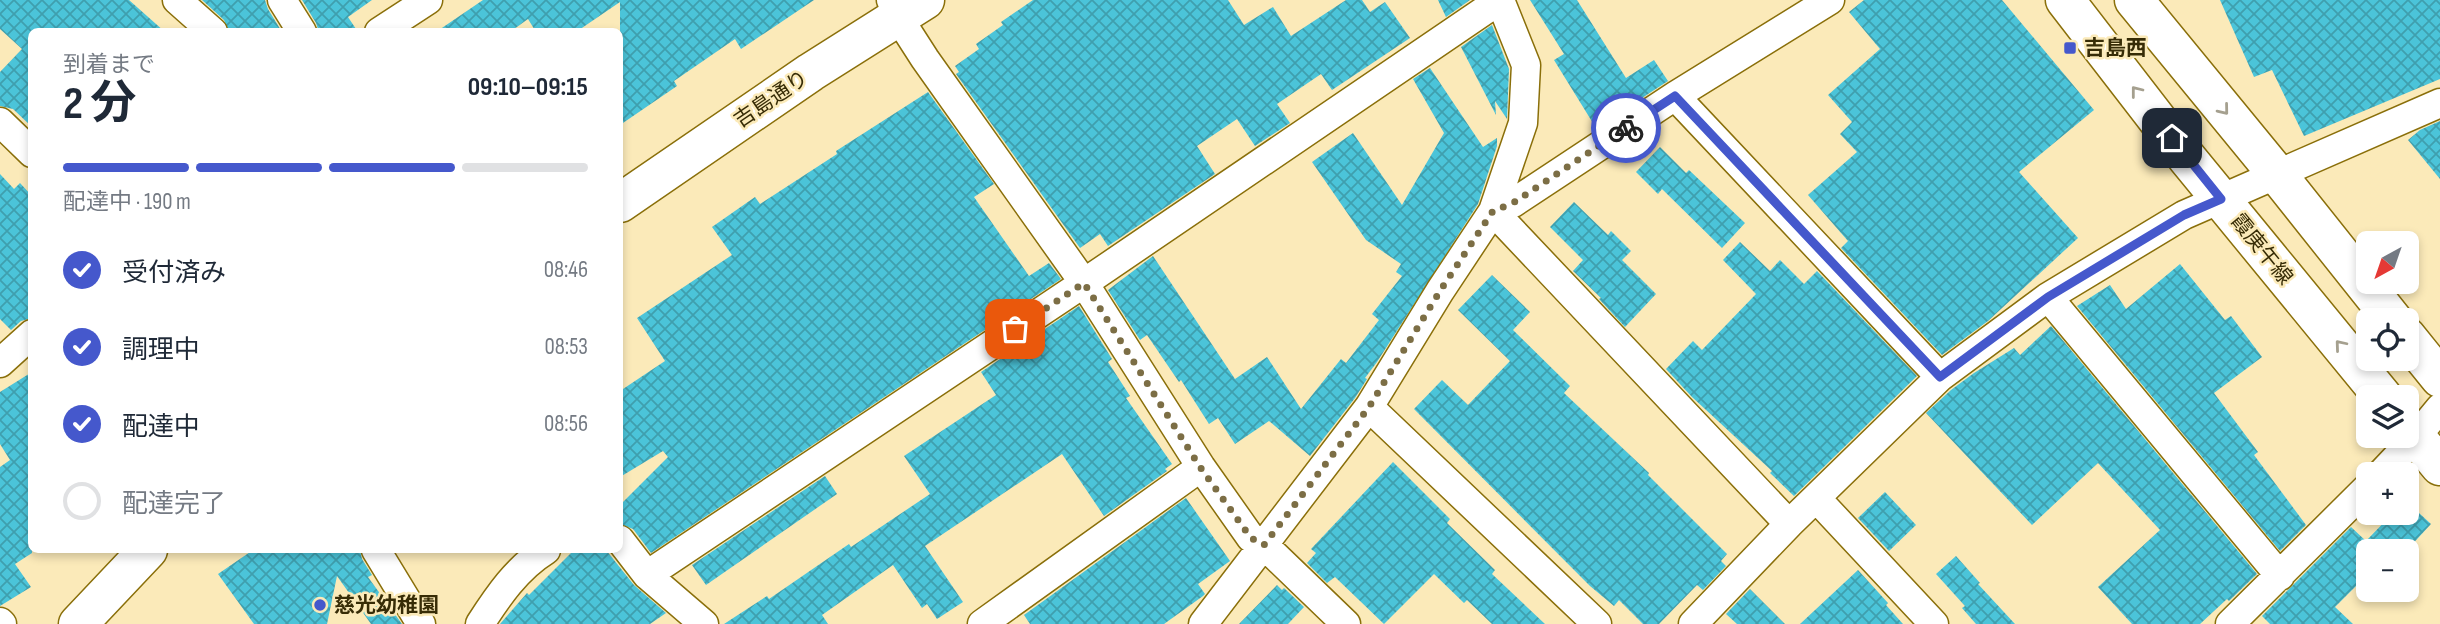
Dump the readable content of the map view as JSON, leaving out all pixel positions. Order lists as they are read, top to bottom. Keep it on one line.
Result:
{"streets":{"street":["吉島通り","霞庚午線"]},"places":{"transit":["吉島西"],"other":["慈光幼稚園"]},"north":"bottom left","page":{"heading":["2 分","到着まで","09:10–09:15"],"bar":"配達中 · 190 m","map_buttons":["+","−"],"list":[["受付済み","08:46"],["調理中","08:53"],["配達中","08:56"],"配達完了"]}}
